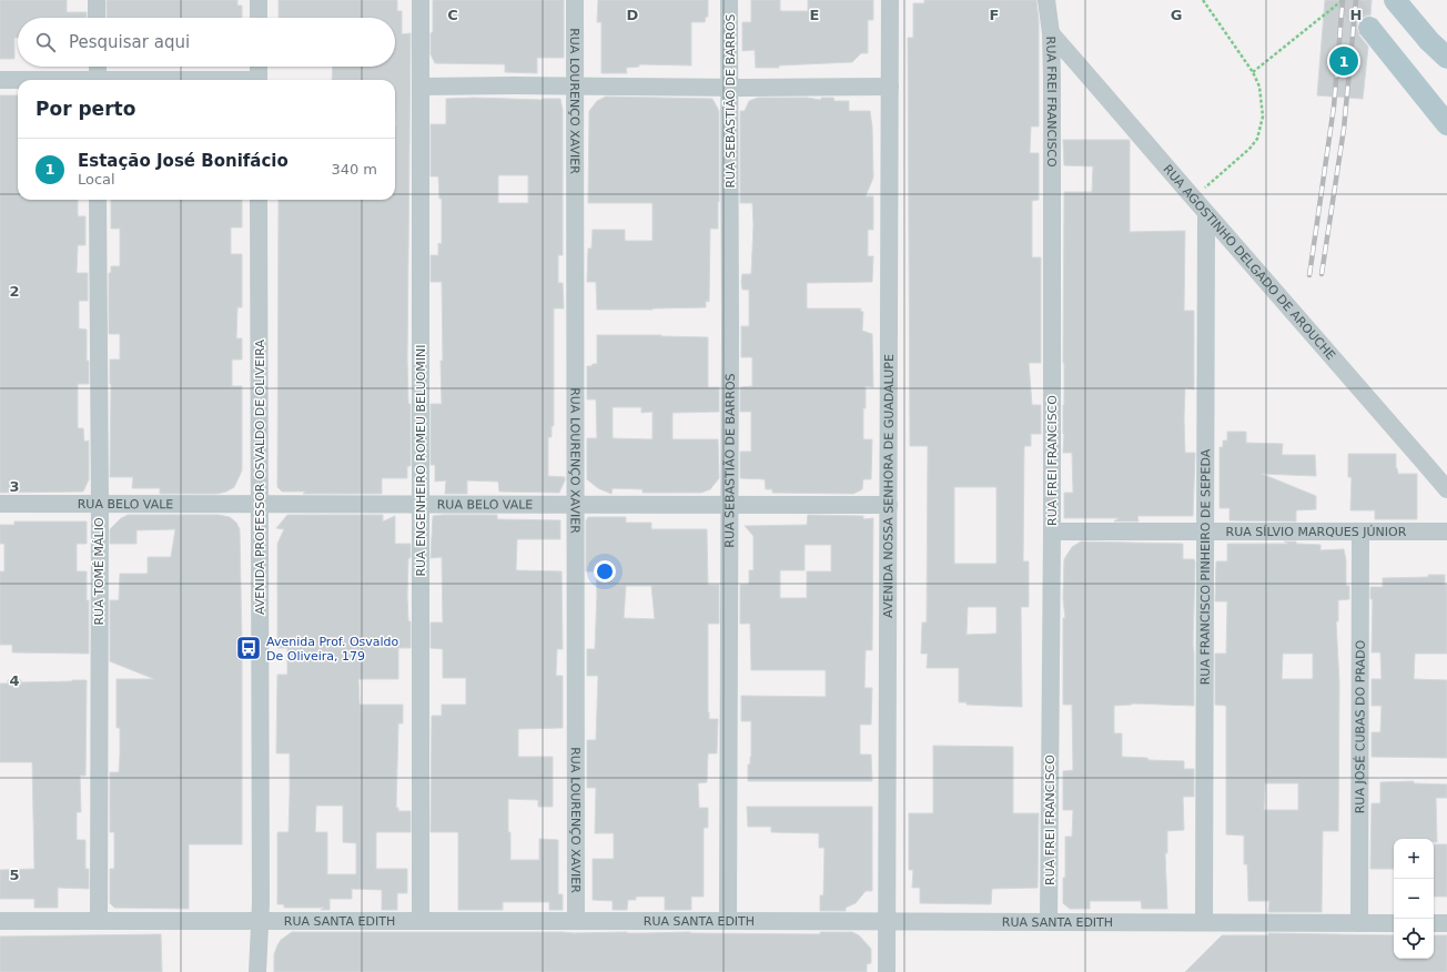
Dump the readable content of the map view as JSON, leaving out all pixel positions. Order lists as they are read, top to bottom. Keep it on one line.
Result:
{"streets":{"street":["RUA LOURENÇO XAVIER","RUA SEBASTIÃO DE BARROS","RUA FREI FRANCISCO","RUA AGOSTINHO DELGADO DE AROUCHE","RUA ENGENHEIRO ROMEU BELUOMINI","AVENIDA PROFESSOR OSVALDO DE OLIVEIRA","AVENIDA NOSSA SENHORA DE GUADALUPE","RUA BELO VALE","RUA SÍLVIO MARQUES JÚNIOR","RUA FRANCISCO PINHEIRO DE SEPEDA","RUA TOMÉ MÁLIO","RUA JOSÉ CUBAS DO PRADO","RUA SANTA EDITH"]},"crossings":[["RUA LOURENÇO XAVIER","RUA BELO VALE"],["RUA LOURENÇO XAVIER","RUA SANTA EDITH"],["RUA SEBASTIÃO DE BARROS","RUA BELO VALE"],["RUA SEBASTIÃO DE BARROS","RUA SANTA EDITH"],["RUA FREI FRANCISCO","RUA AGOSTINHO DELGADO DE AROUCHE"],["RUA FREI FRANCISCO","RUA SÍLVIO MARQUES JÚNIOR"],["RUA FREI FRANCISCO","RUA SANTA EDITH"],["RUA AGOSTINHO DELGADO DE AROUCHE","RUA FRANCISCO PINHEIRO DE SEPEDA"],["RUA ENGENHEIRO ROMEU BELUOMINI","RUA BELO VALE"],["RUA ENGENHEIRO ROMEU BELUOMINI","RUA SANTA EDITH"],["AVENIDA PROFESSOR OSVALDO DE OLIVEIRA","RUA BELO VALE"],["AVENIDA PROFESSOR OSVALDO DE OLIVEIRA","RUA SANTA EDITH"],["AVENIDA NOSSA SENHORA DE GUADALUPE","RUA BELO VALE"],["AVENIDA NOSSA SENHORA DE GUADALUPE","RUA SANTA EDITH"],["RUA BELO VALE","RUA TOMÉ MÁLIO"],["RUA SÍLVIO MARQUES JÚNIOR","RUA FRANCISCO PINHEIRO DE SEPEDA"],["RUA SÍLVIO MARQUES JÚNIOR","RUA JOSÉ CUBAS DO PRADO"],["RUA FRANCISCO PINHEIRO DE SEPEDA","RUA SANTA EDITH"],["RUA TOMÉ MÁLIO","RUA SANTA EDITH"],["RUA JOSÉ CUBAS DO PRADO","RUA SANTA EDITH"]],"places":{"bus stop":["Avenida Prof. Osvaldo De Oliveira, 179"]},"page":{"search":"Pesquisar aqui","pins":"1","heading":"Por perto","list":[{"mark":"1","name":"Estação José Bonifácio","note":"Local","value":"340 m"}],"map_buttons":["+","−"]},"grid":{"columns":["C","D","E","F","G","H"],"rows":["2","3","4","5"]}}
